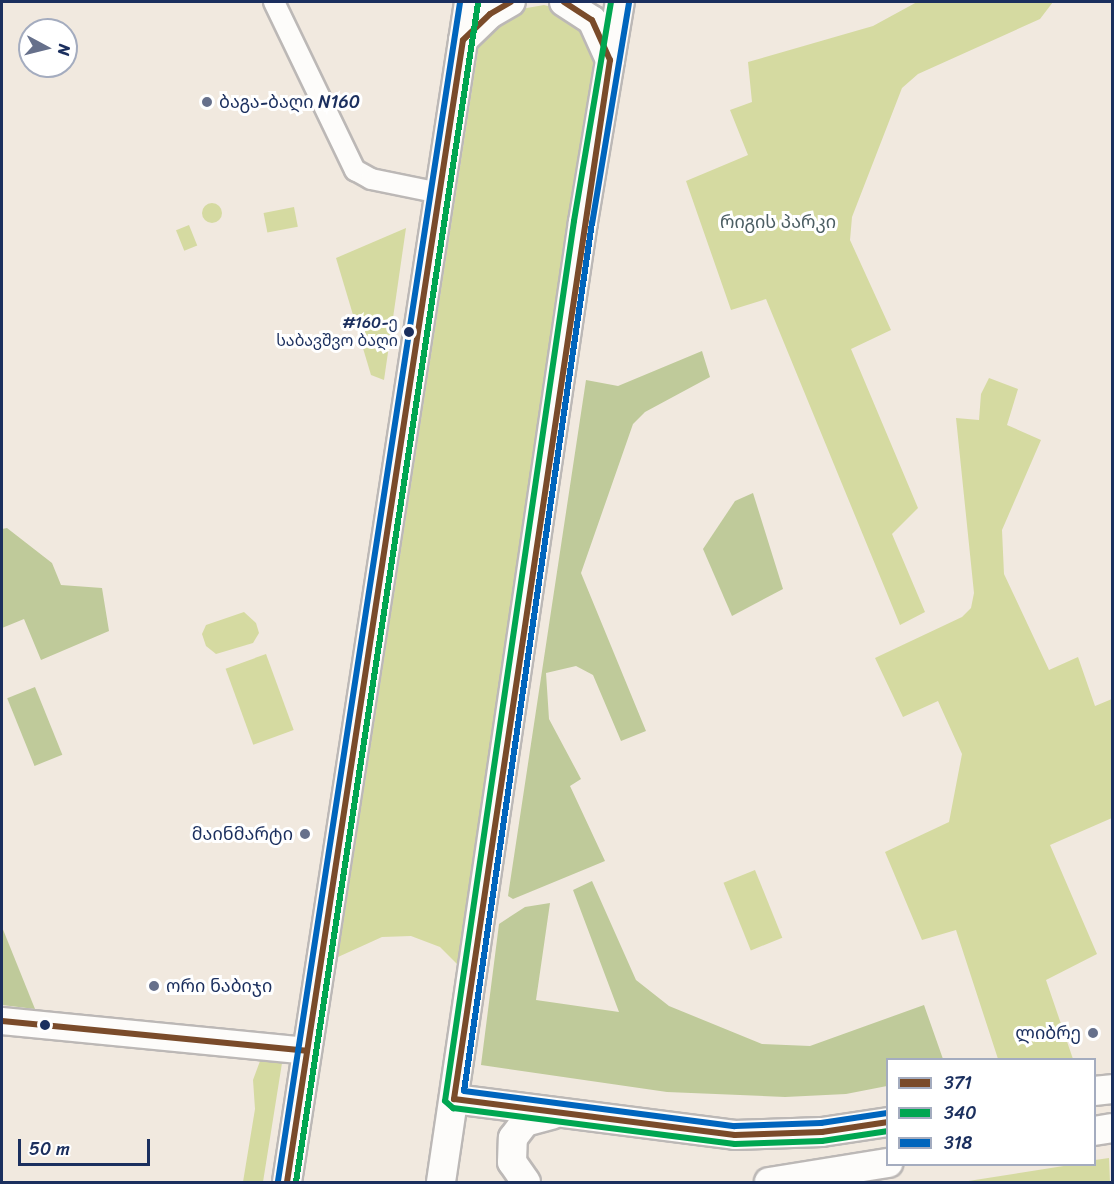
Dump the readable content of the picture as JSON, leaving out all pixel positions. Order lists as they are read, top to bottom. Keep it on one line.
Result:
{"parks":["რიგის პარკი"],"places":["ბაგა-ბაღი N160","#160-ე საბავშვო ბაღი","მაინმარტი","ორი ნაბიჯი","ლიბრე"],"lines":["transit line 371","transit line 340","transit line 318"],"legend":["371","340","318"],"scale_bar":"50 m","north":"right"}
